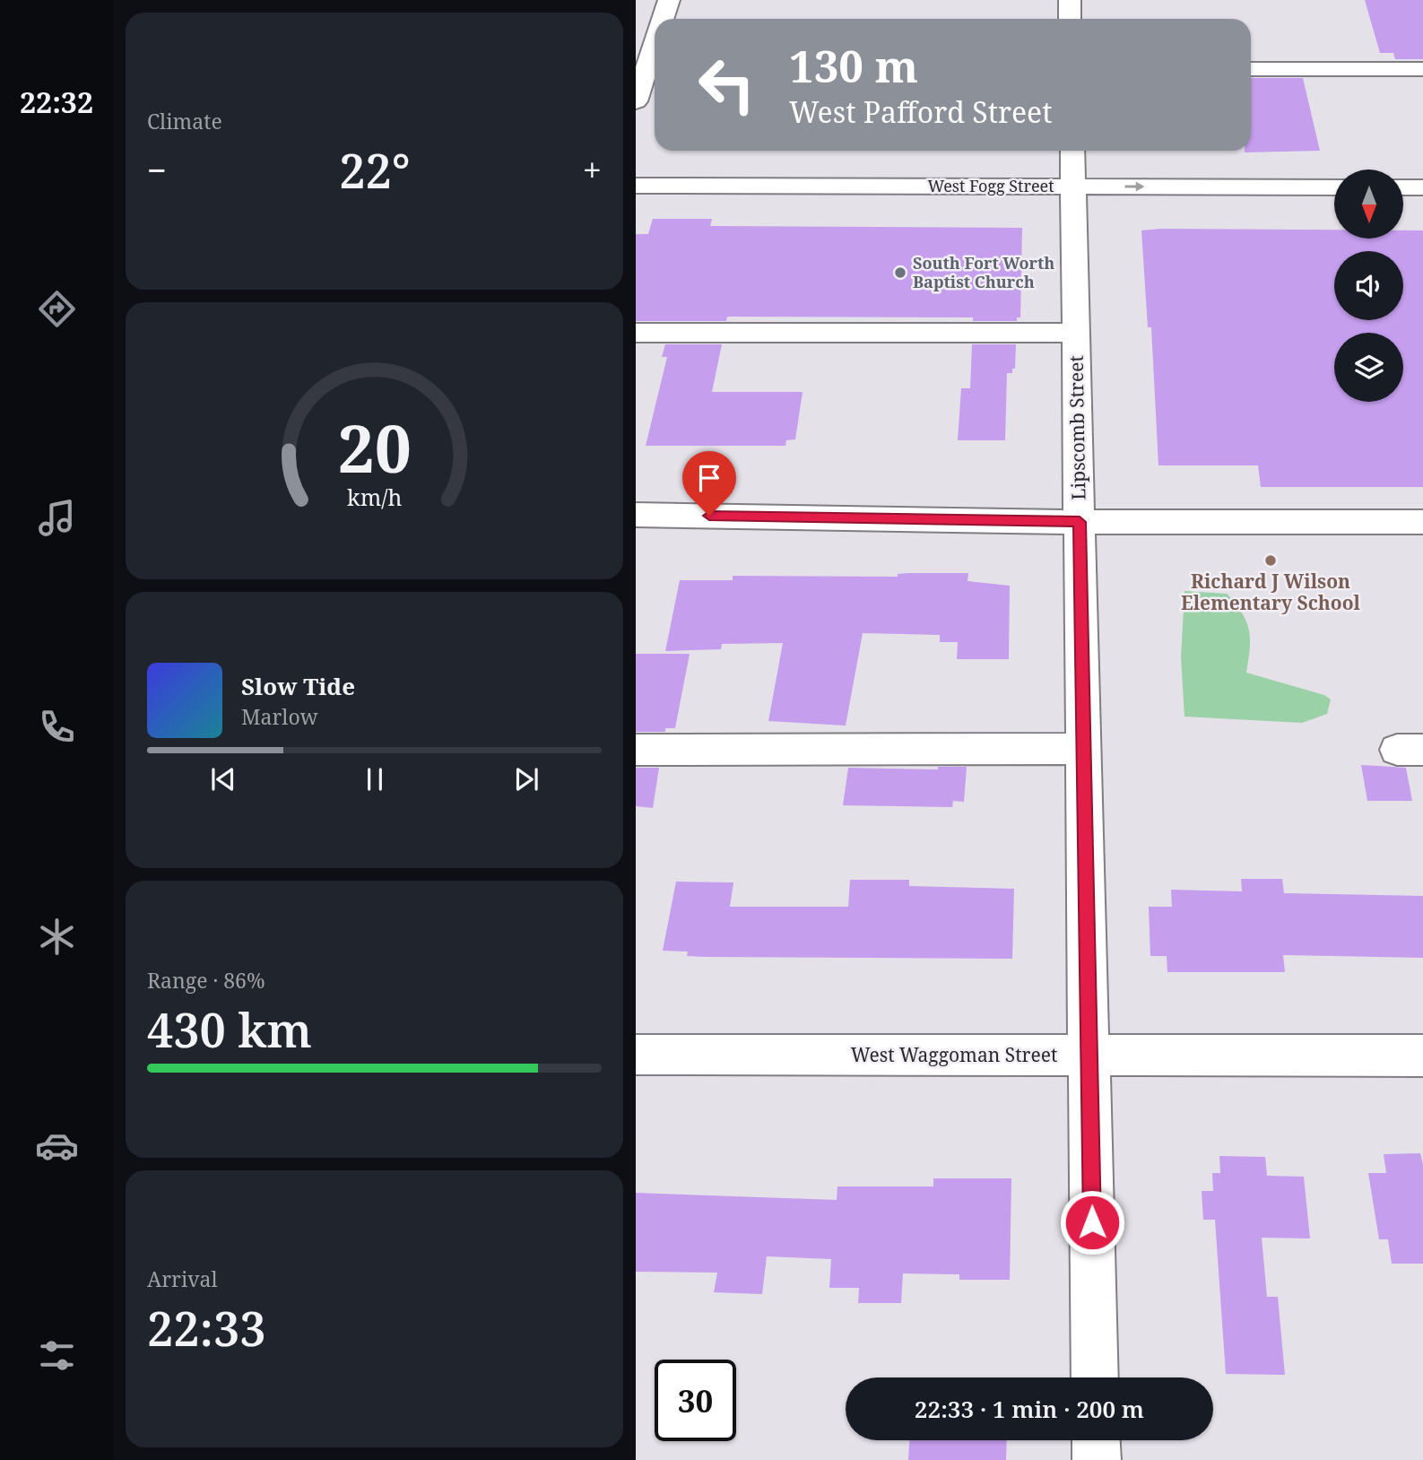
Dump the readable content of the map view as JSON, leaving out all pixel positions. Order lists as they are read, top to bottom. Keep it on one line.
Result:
{"streets":{"street":["West Fogg Street","Lipscomb Street","West Waggoman Street"]},"crossings":[["West Fogg Street","Lipscomb Street"],["Lipscomb Street","West Waggoman Street"]],"places":["South Fort Worth Baptist Church","Richard J Wilson Elementary School"],"north":"bottom","page":{"tabs":"22:32","tile":["Climate",["Range · 86%","430 km"],["Arrival","22:33"]],"turn":["130 m","West Pafford Street"],"heat":["−","22°","+"],"song":["Slow Tide","Marlow"],"limit":"30","trip":"22:33 · 1 min · 200 m","gauge":["20","km/h"]}}
